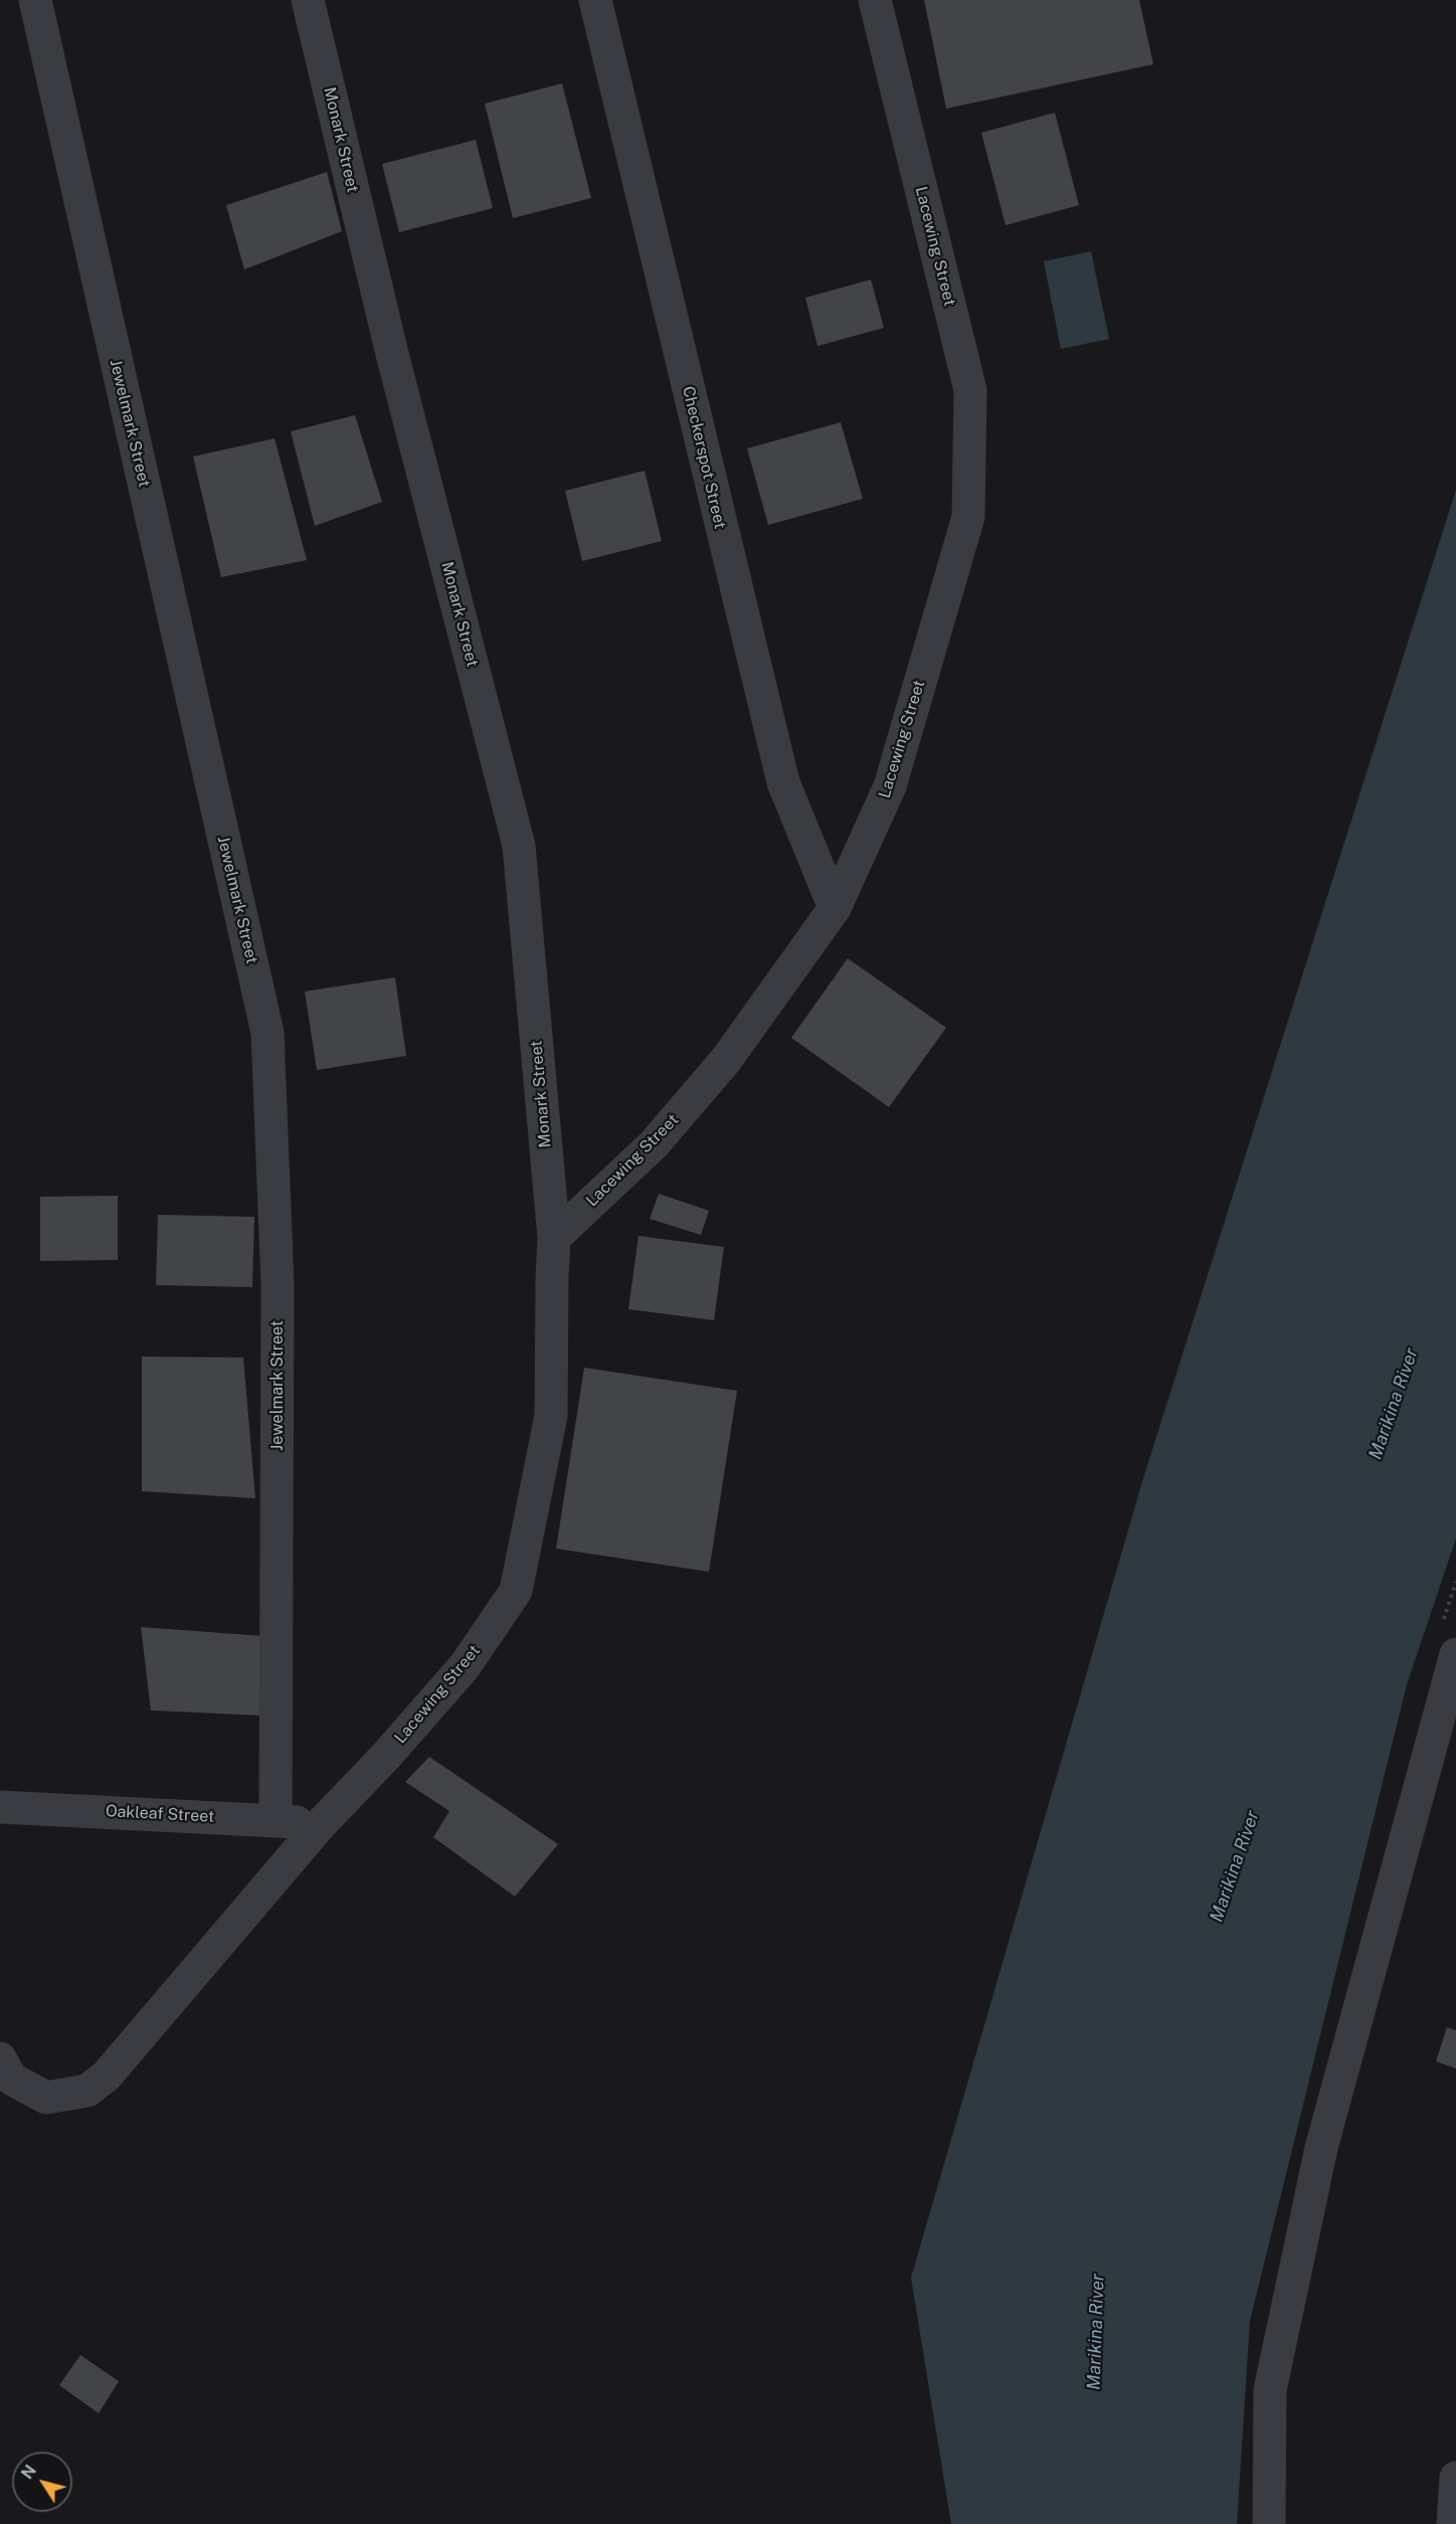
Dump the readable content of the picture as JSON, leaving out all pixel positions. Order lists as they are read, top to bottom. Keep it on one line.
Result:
{"streets":{"street":["Monark Street","Lacewing Street","Jewelmark Street","Checkerspot Street","Oakleaf Street"]},"crossings":[["Monark Street","Lacewing Street"],["Lacewing Street","Checkerspot Street"],["Lacewing Street","Oakleaf Street"],["Jewelmark Street","Oakleaf Street"]],"water":["Marikina River"],"north":"top left"}
